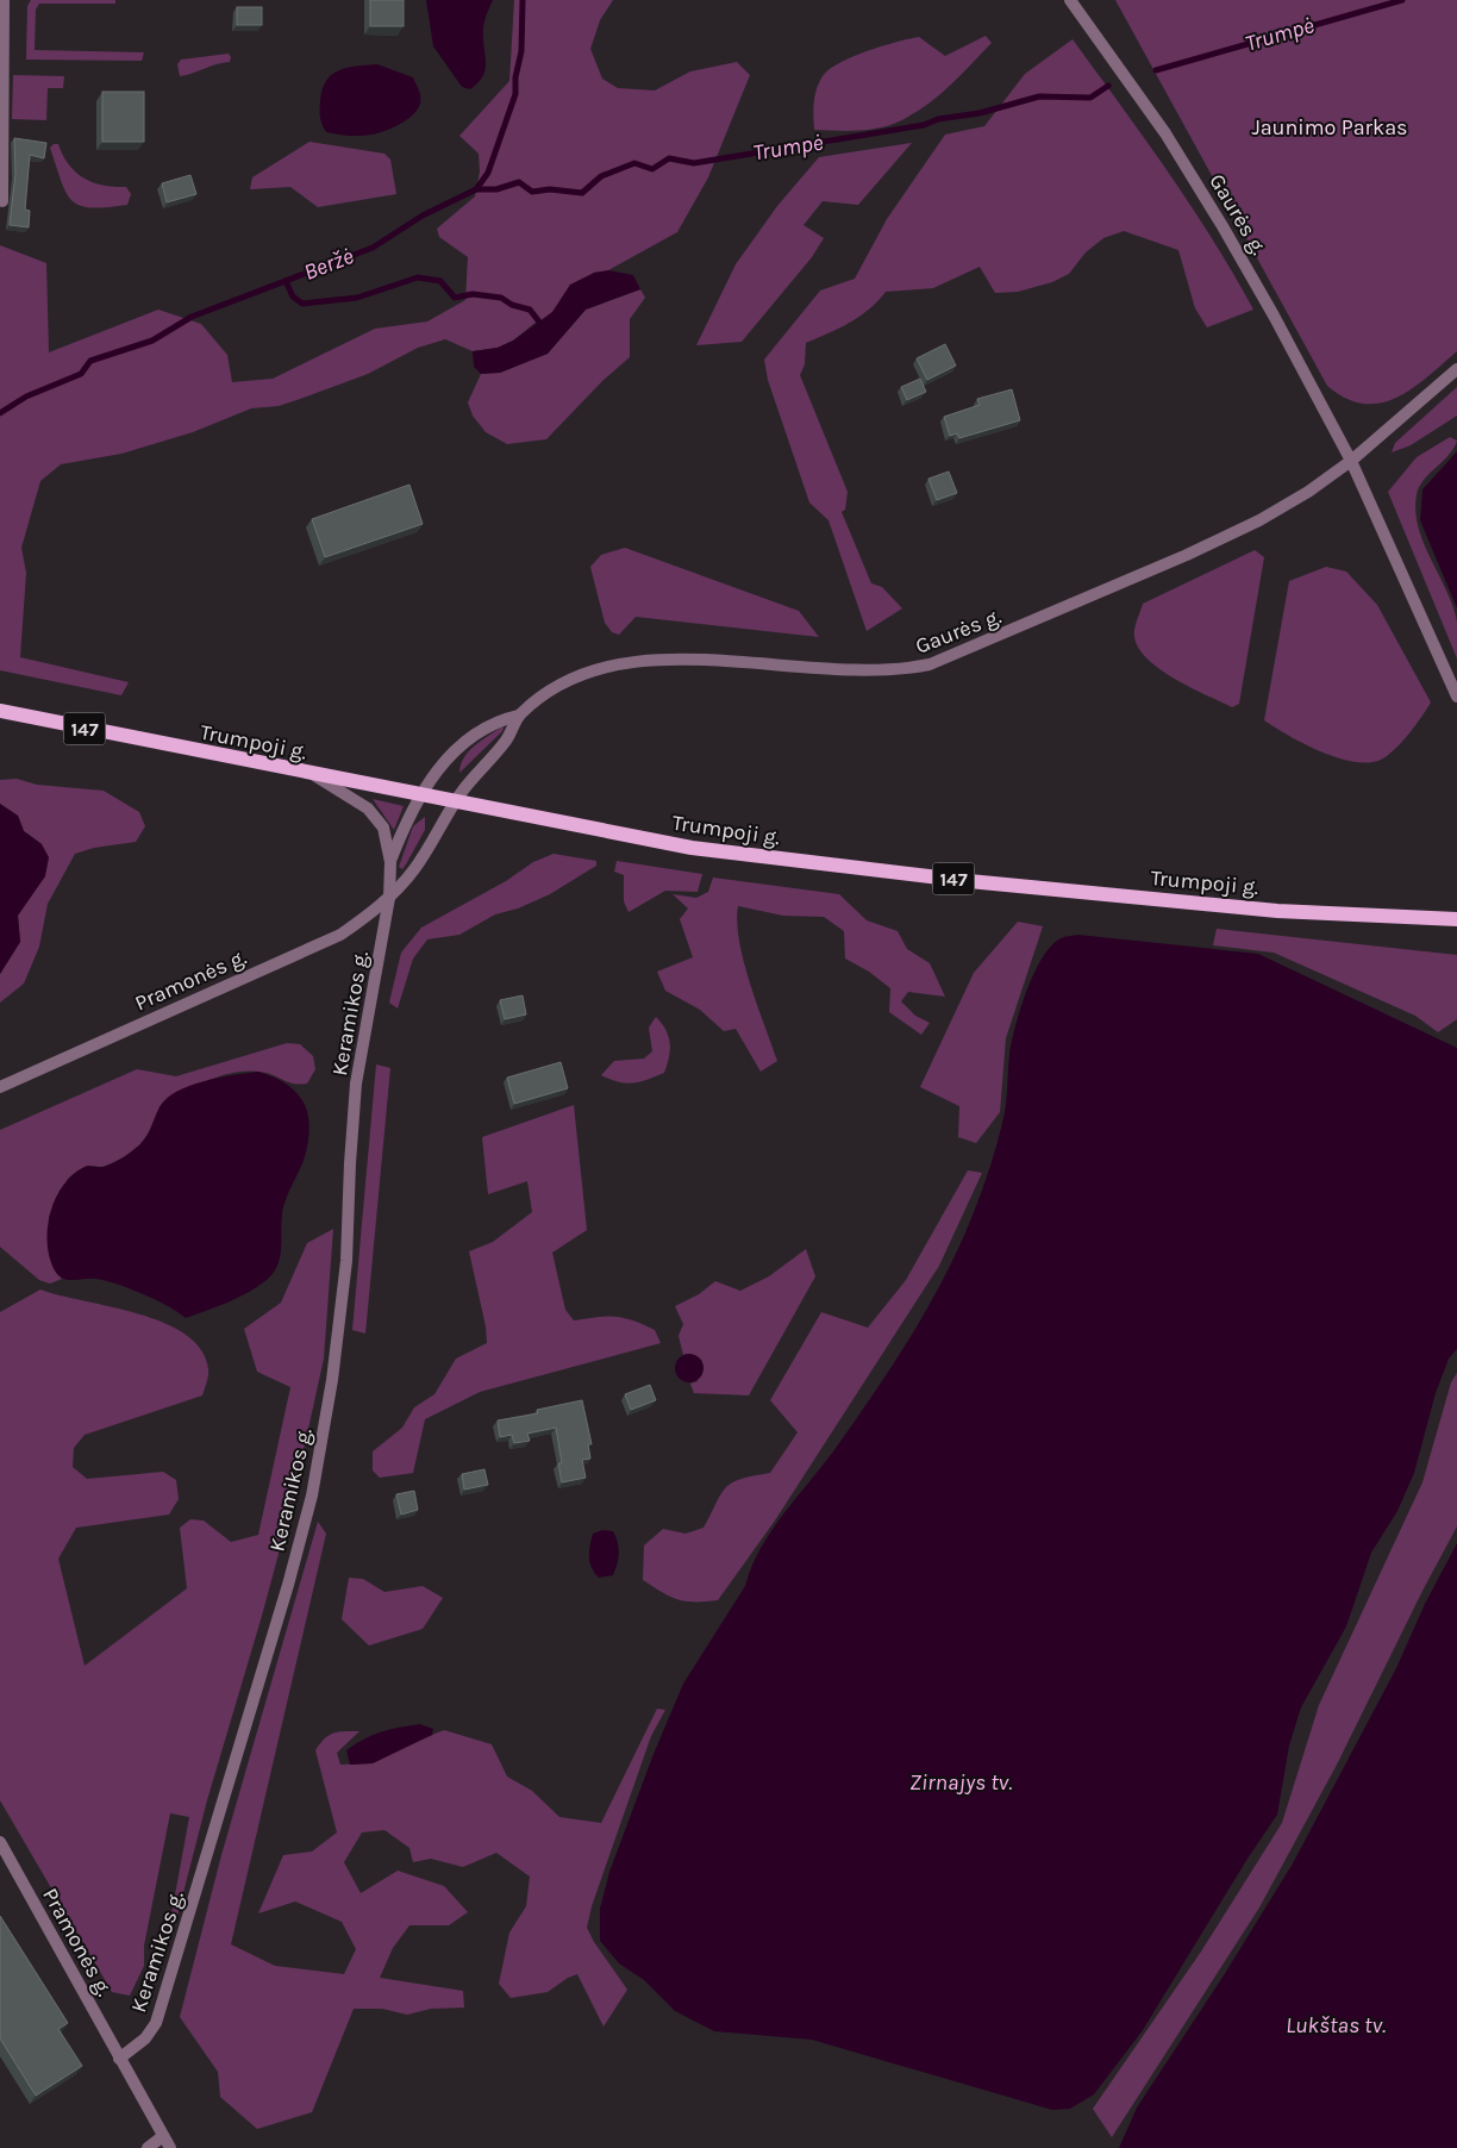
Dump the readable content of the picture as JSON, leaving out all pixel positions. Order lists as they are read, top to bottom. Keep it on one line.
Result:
{"streets":{"main road":["147","Trumpoji g."],"street":["Gaurės g.","Pramonės g.","Keramikos g."]},"crossings":[["Gaurės g.","Trumpoji g."],["Gaurės g.","Pramonės g."],["Trumpoji g.","Pramonės g."],["Pramonės g.","Keramikos g."]],"water":["Trumpė","Beržė","Zirnajys tv.","Lukštas tv."],"parks":["Jaunimo Parkas"]}
